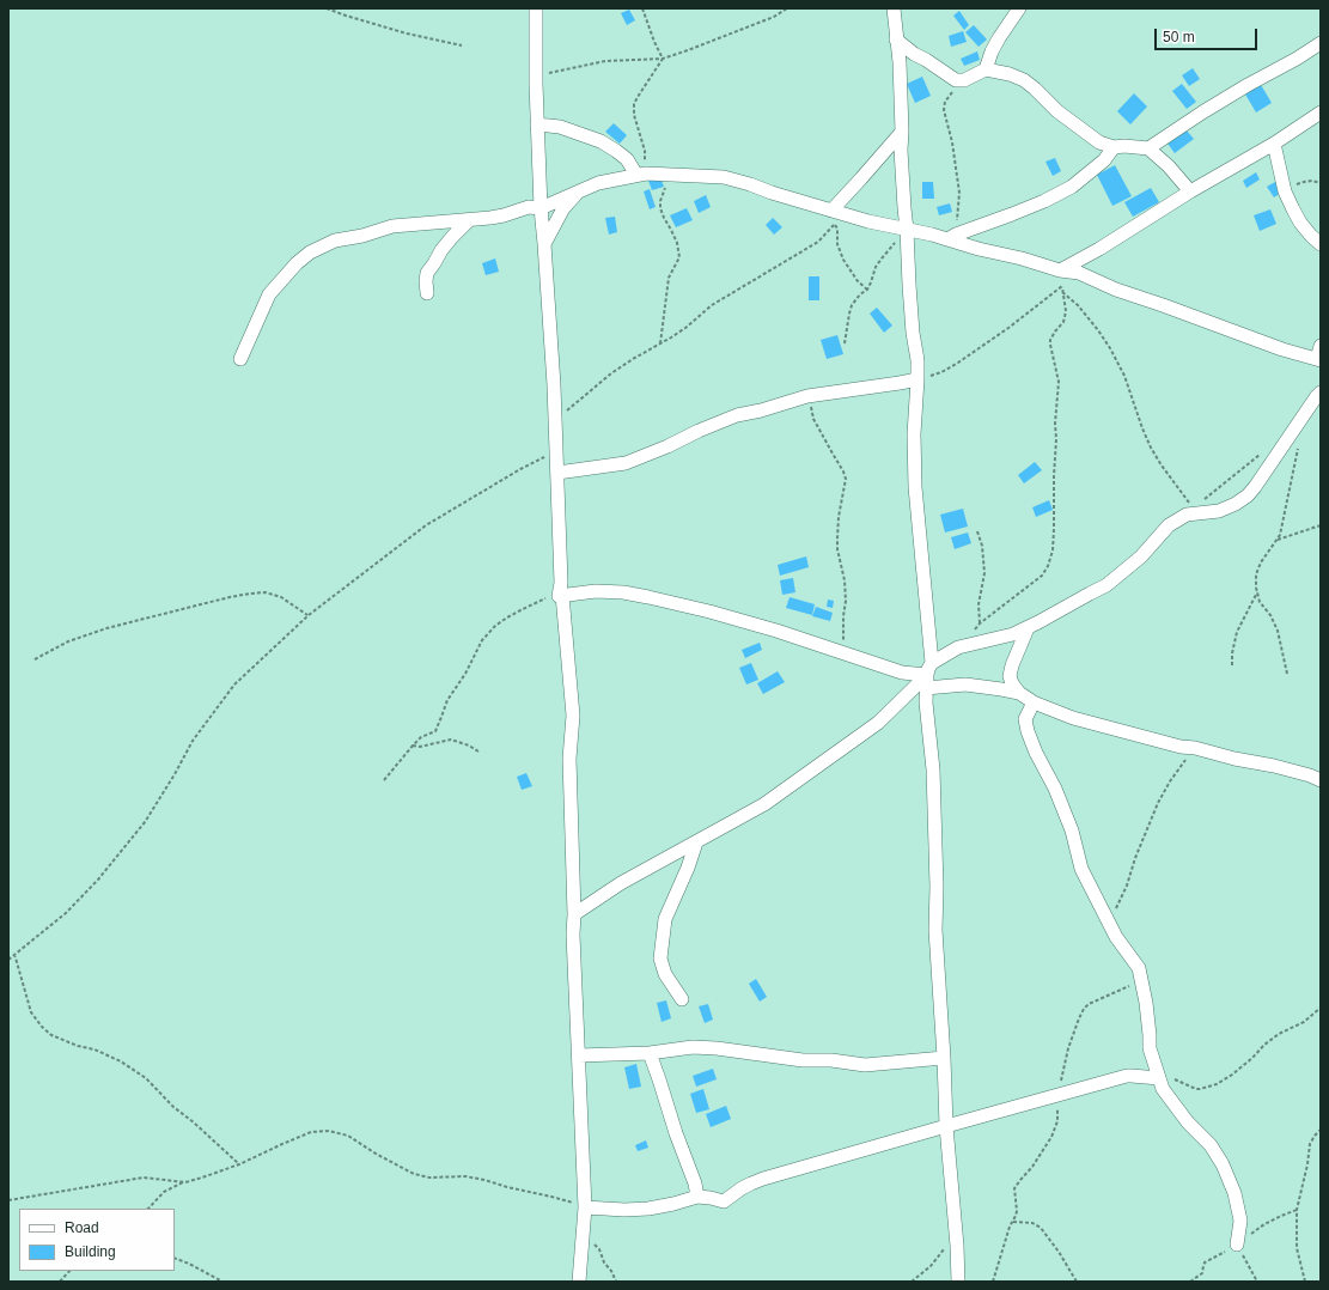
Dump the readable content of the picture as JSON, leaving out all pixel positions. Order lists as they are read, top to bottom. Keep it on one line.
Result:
{"legend":["Road","Building"],"scale_bar":"50 m"}
